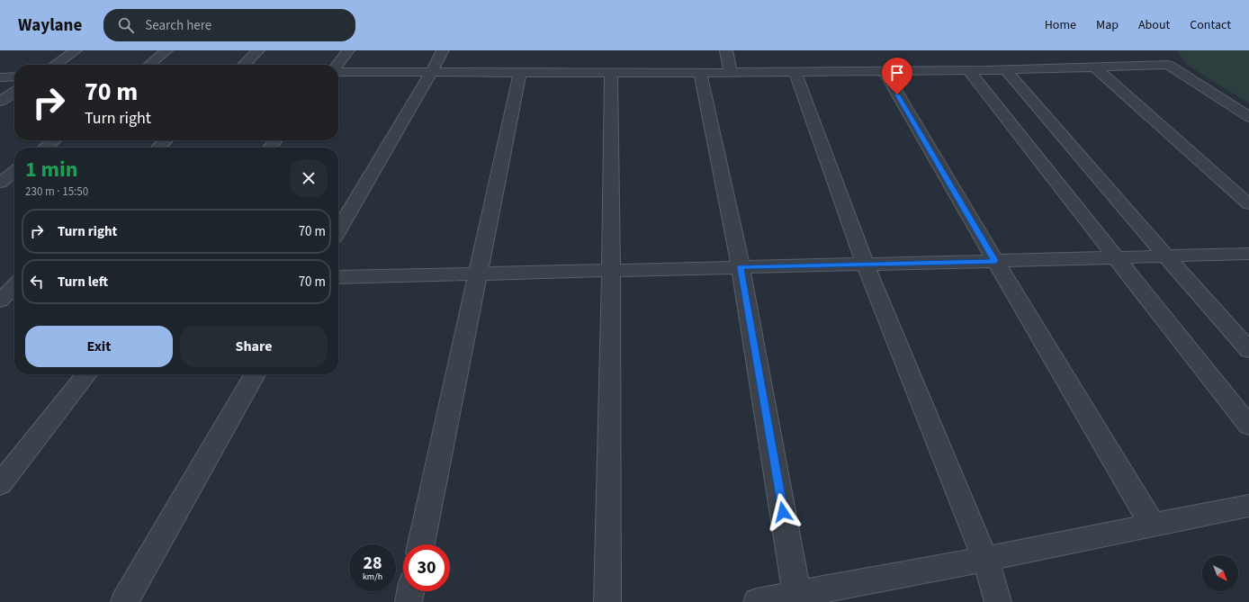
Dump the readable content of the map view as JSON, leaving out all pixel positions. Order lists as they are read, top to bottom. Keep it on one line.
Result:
{"north":"bottom right","page":{"header":"Waylane","search":"Search here","nav":["Home","Map","About","Contact"],"turn":["70 m","Turn right"],"heading":["1 min","230 m · 15:50"],"list":[{"name":"Turn right","value":"70 m"},{"name":"Turn left","value":"70 m"}],"buttons":["Exit","Share"],"speed":"28 km/h","limit":"30"}}
